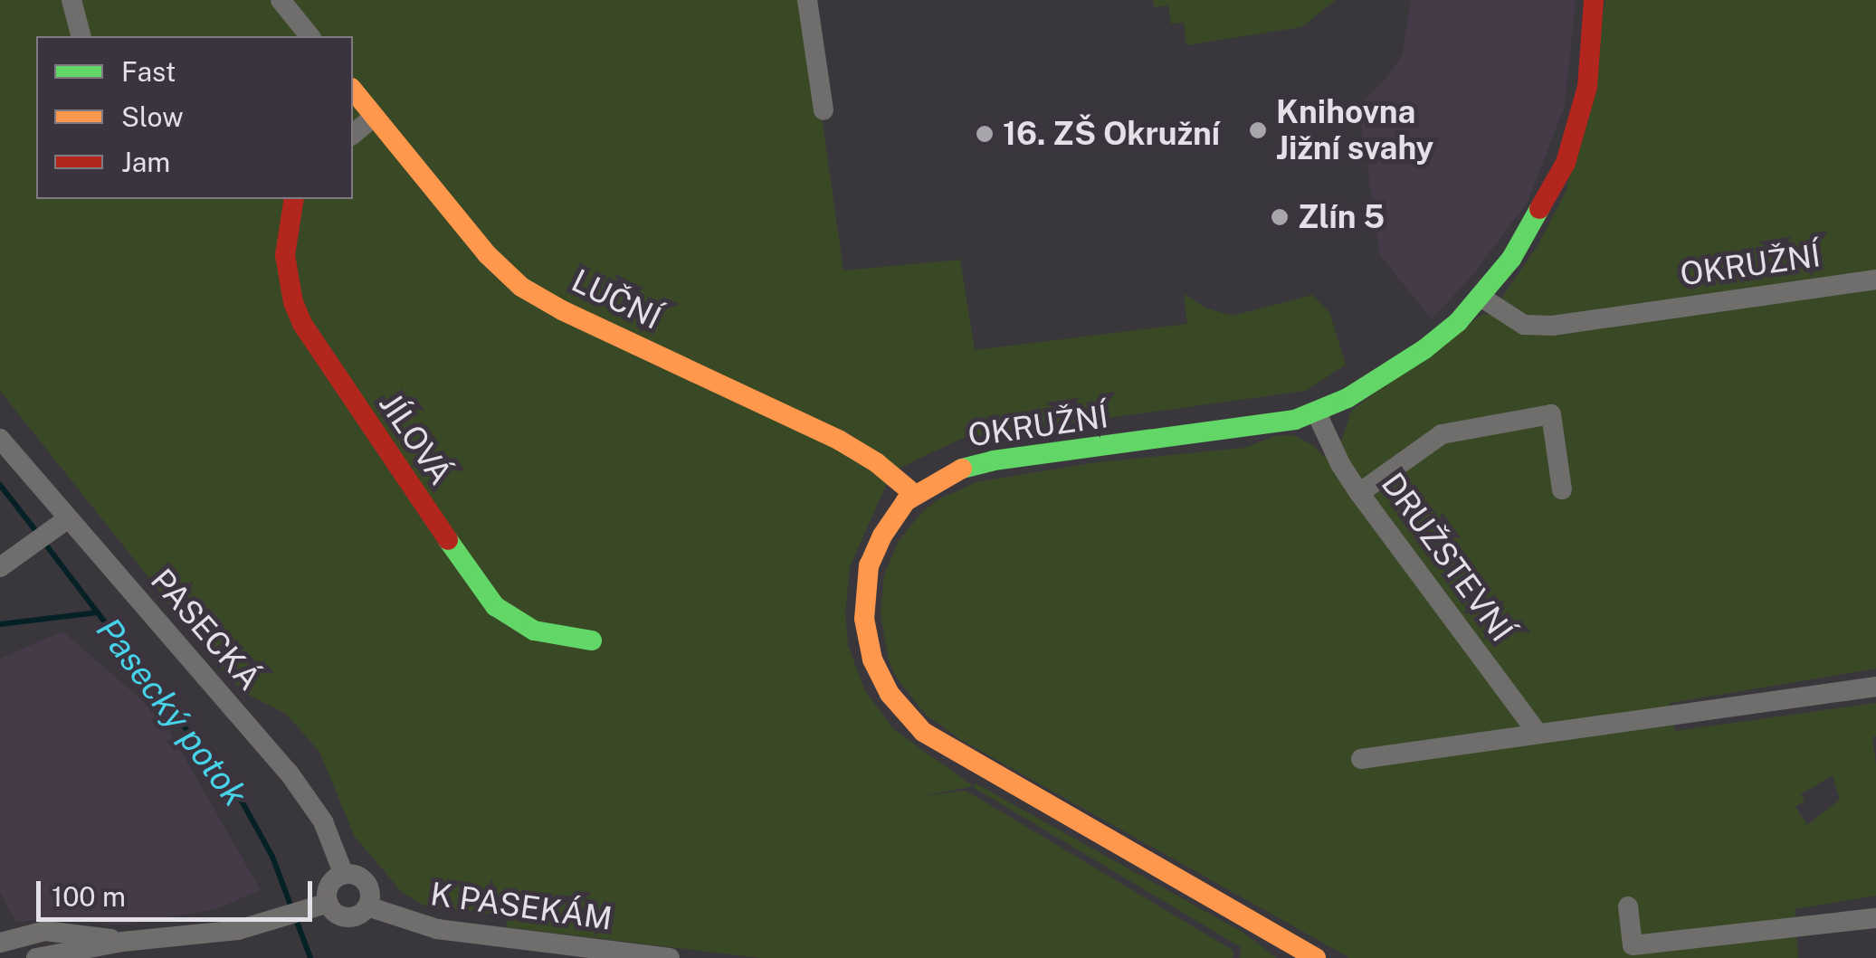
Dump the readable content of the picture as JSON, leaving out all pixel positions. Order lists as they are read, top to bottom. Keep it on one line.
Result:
{"streets":{"street":["OKRUŽNÍ","LUČNÍ","JÍLOVÁ","DRUŽSTEVNÍ","PASECKÁ","K PASEKÁM"]},"crossings":[["OKRUŽNÍ","LUČNÍ"],["OKRUŽNÍ","DRUŽSTEVNÍ"],["PASECKÁ","K PASEKÁM"]],"water":["Pasecký potok"],"places":["Knihovna Jižní svahy","16. ZŠ Okružní","Zlín 5"],"legend":["Fast","Slow","Jam"],"scale_bar":"100 m"}
